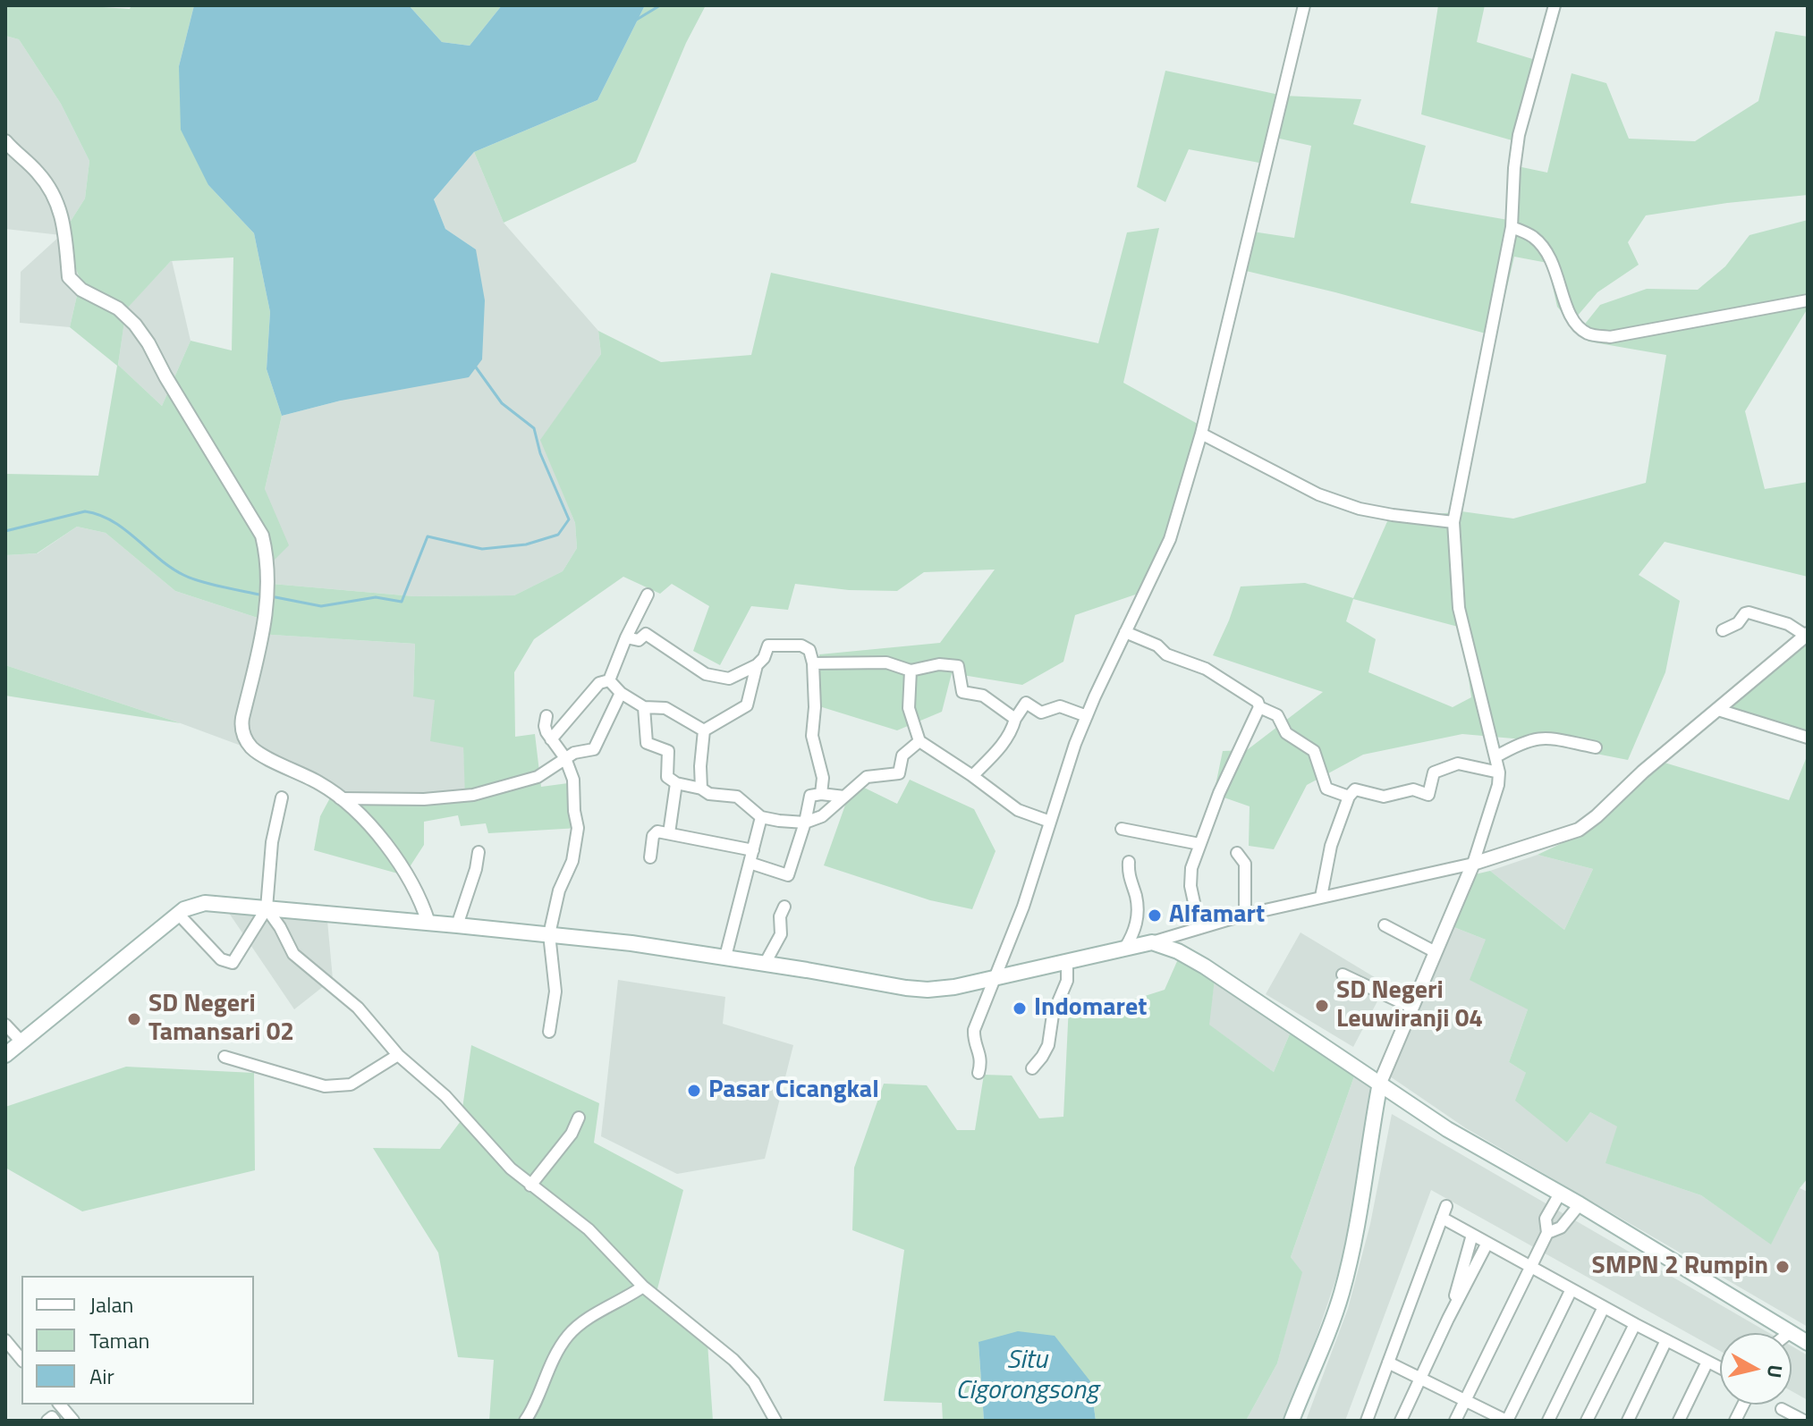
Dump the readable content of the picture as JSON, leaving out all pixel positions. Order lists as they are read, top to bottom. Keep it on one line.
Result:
{"water":["Situ Cigorongsong"],"places":["Alfamart","SD Negeri Leuwiranji 04","Indomaret","SD Negeri Tamansari 02","Pasar Cicangkal","SMPN 2 Rumpin"],"legend":["Jalan","Taman","Air"],"north":"right"}
